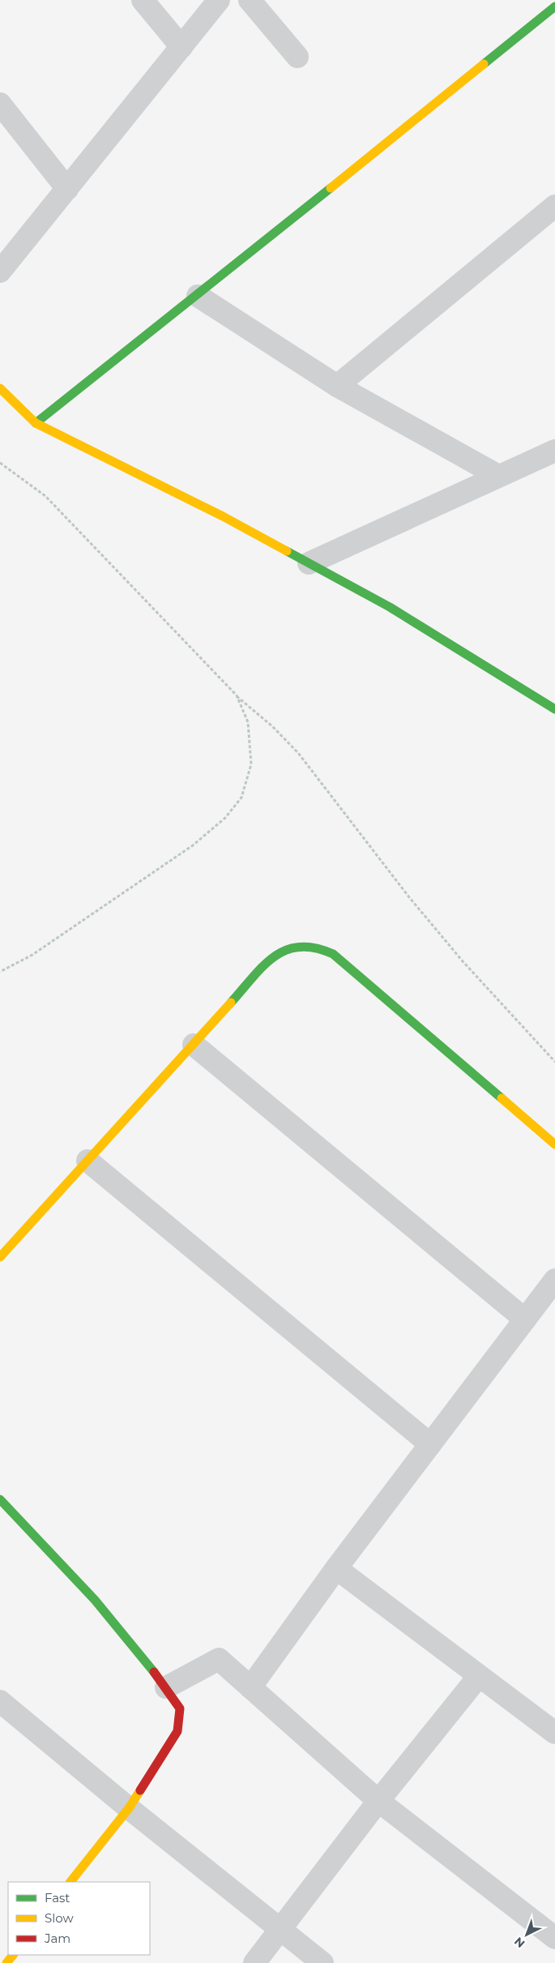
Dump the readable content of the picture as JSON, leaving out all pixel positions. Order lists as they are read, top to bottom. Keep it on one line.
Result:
{"legend":["Fast","Slow","Jam"],"north":"bottom left"}
